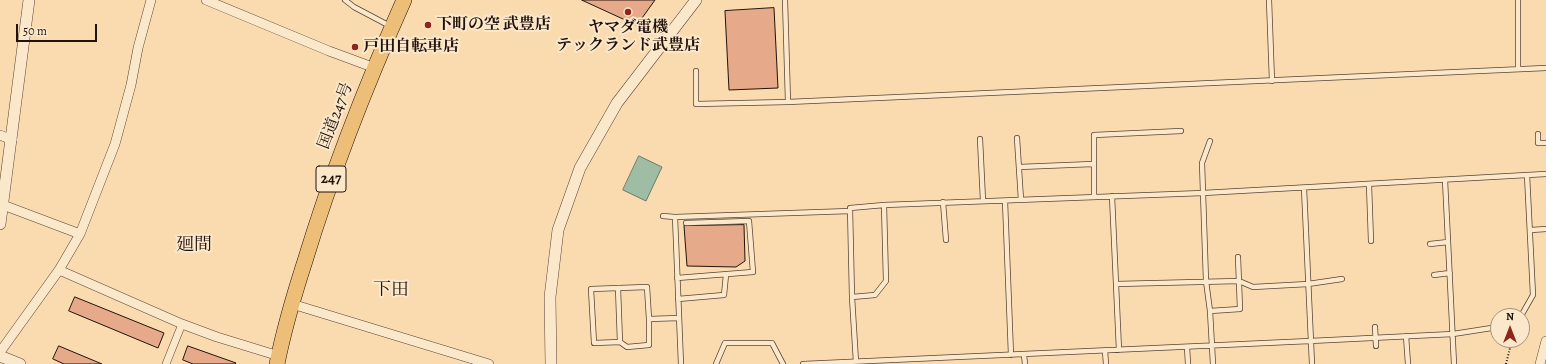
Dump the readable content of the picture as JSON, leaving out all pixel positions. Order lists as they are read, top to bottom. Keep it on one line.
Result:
{"streets":{"highway":["国道247号","247"]},"districts":["廻間","下田"],"places":["ヤマダ電機 テックランド武豊店","下町の空 武豊店","戸田自転車店"],"scale_bar":"50 m","north":"top"}
